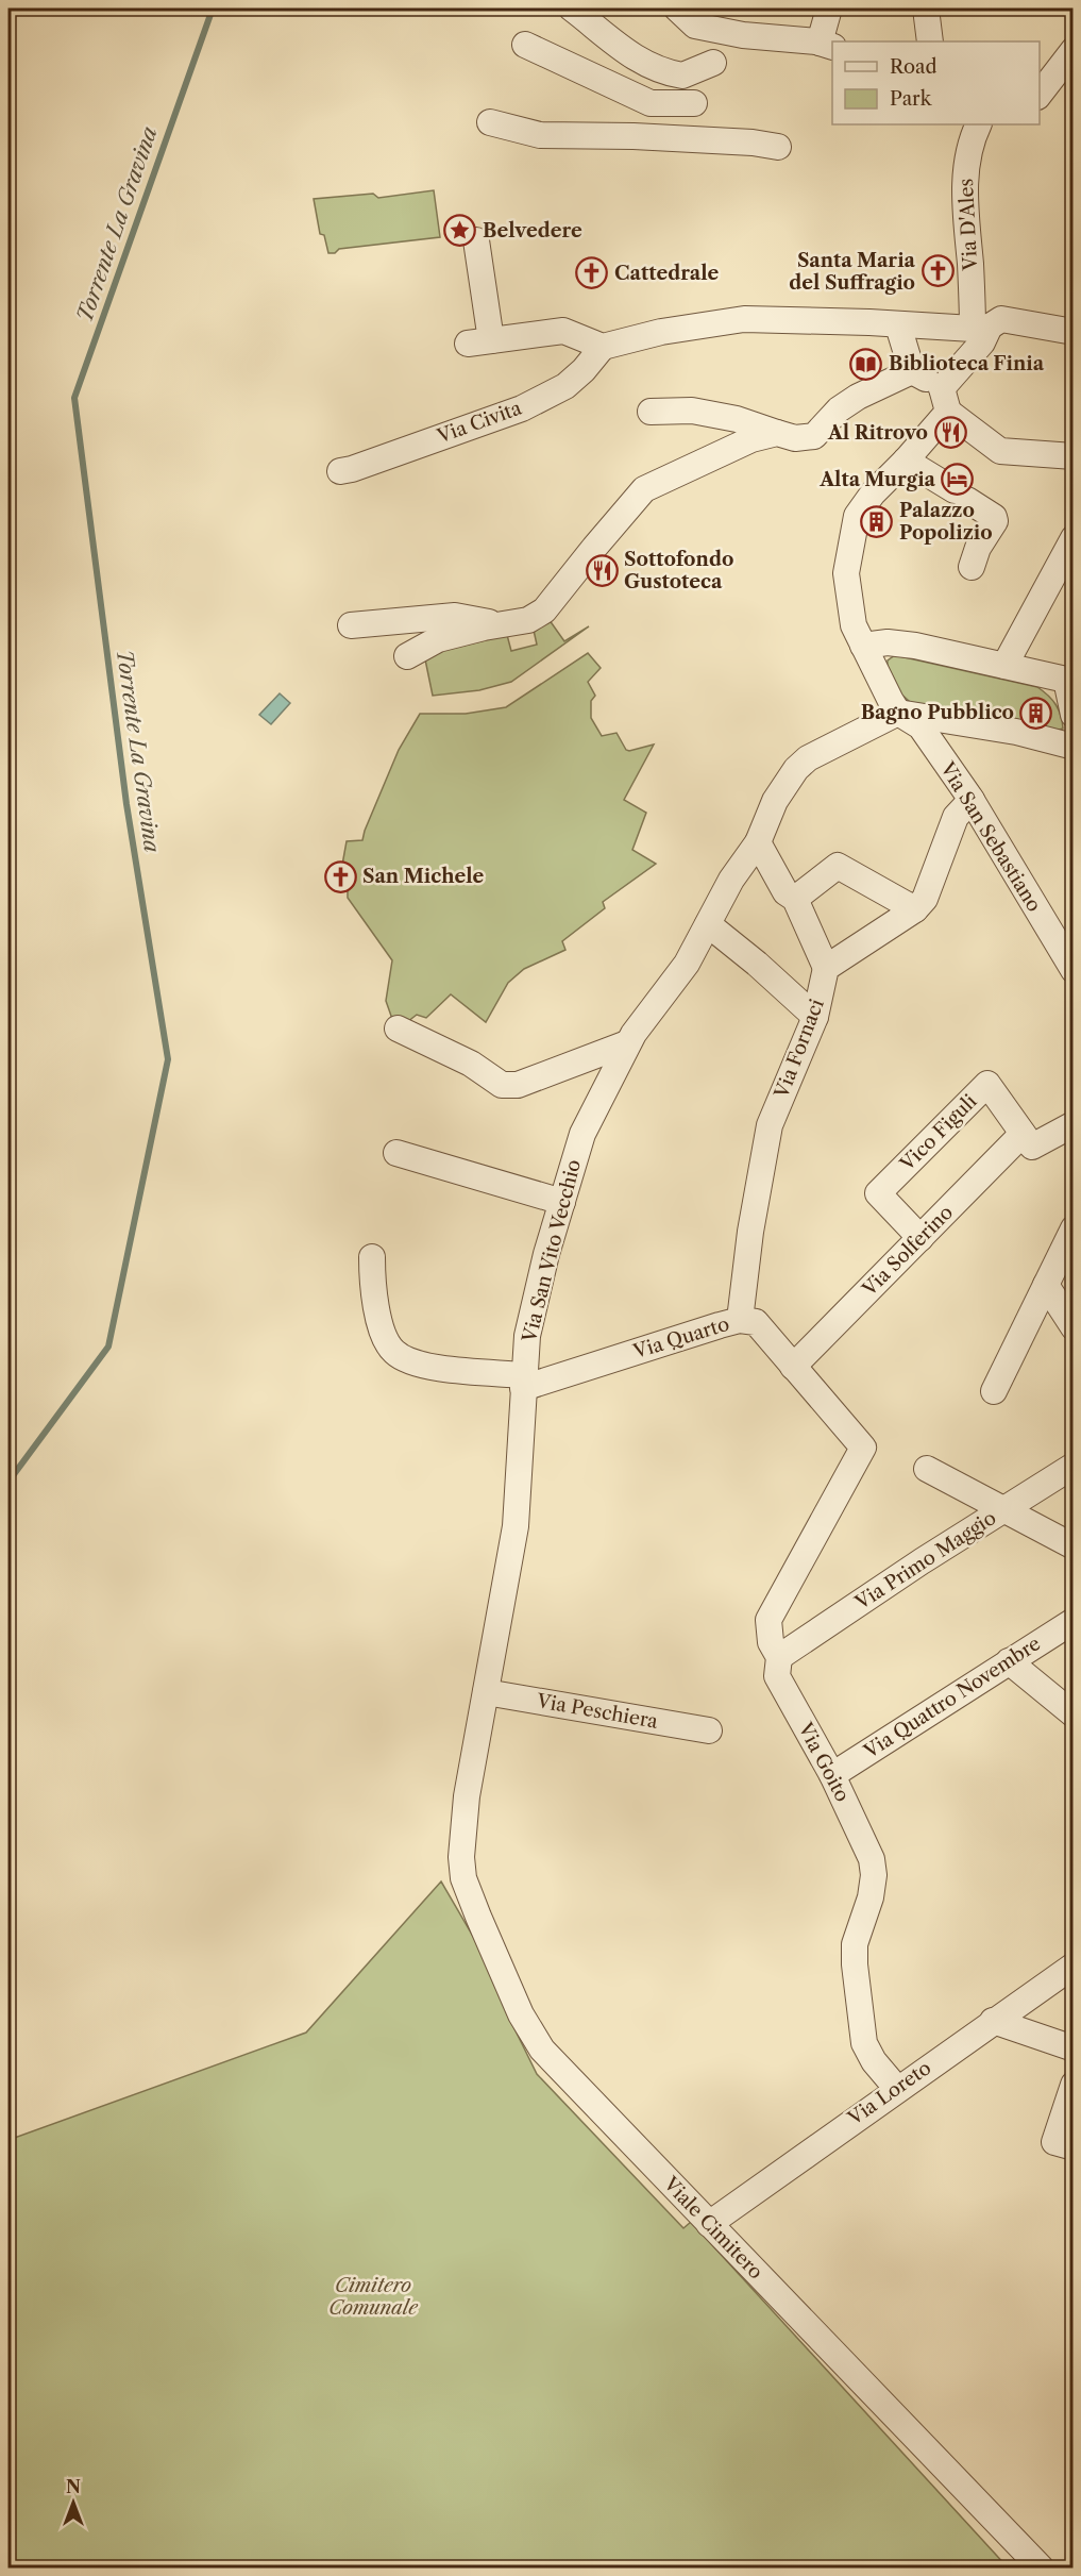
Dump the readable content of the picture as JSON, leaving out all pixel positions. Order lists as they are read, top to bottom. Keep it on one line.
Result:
{"streets":{"street":["Via D'Ales","Via Civita","Via San Sebastiano","Via Fornaci","Vico Figuli","Via San Vito Vecchio","Via Solferino","Via Quarto","Via Primo Maggio","Via Quattro Novembre","Via Peschiera","Via Goito","Via Loreto","Viale Cimitero"]},"crossings":[["Via San Sebastiano","Via San Vito Vecchio"],["Via Fornaci","Via Quarto"],["Vico Figuli","Via Solferino"],["Via San Vito Vecchio","Via Quarto"],["Via San Vito Vecchio","Via Peschiera"],["Via San Vito Vecchio","Viale Cimitero"],["Via Solferino","Via Quarto"],["Via Quarto","Via Goito"],["Via Primo Maggio","Via Goito"],["Via Quattro Novembre","Via Goito"],["Via Goito","Via Loreto"],["Via Loreto","Viale Cimitero"]],"water":["Torrente La Gravina"],"parks":["Cimitero Comunale"],"places":{"place":["Belvedere"],"church":["Santa Maria del Suffragio","Cattedrale","San Michele"],"library":["Biblioteca Finia"],"restaurant":["Al Ritrovo","Sottofondo Gustoteca"],"hotel":["Alta Murgia"],"building":["Palazzo Popolizio","Bagno Pubblico"]},"legend":["Road","Park"],"north":"top"}
